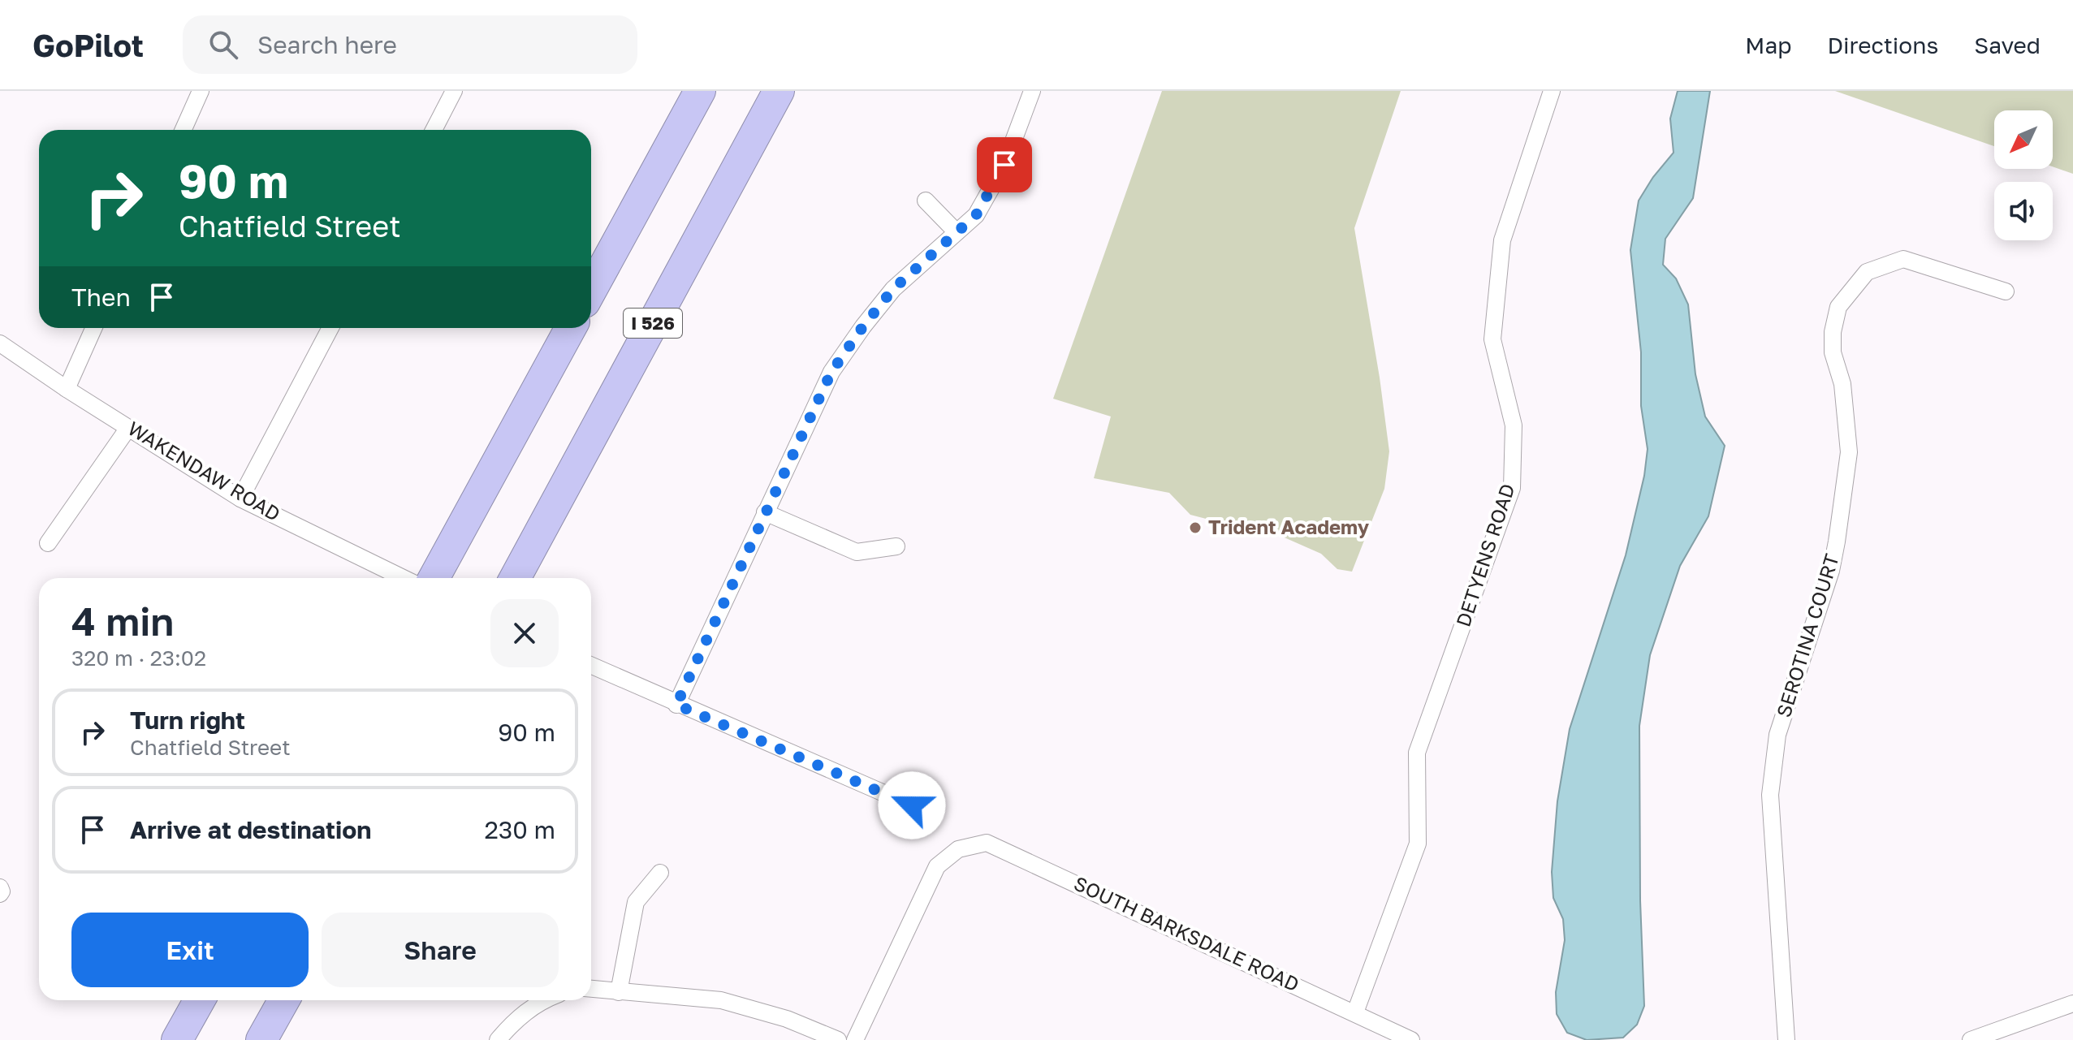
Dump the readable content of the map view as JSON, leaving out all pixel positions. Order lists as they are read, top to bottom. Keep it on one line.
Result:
{"streets":{"highway":["I 526"],"street":["WAKENDAW ROAD","DETYENS ROAD","SEROTINA COURT","SOUTH BARKSDALE ROAD"]},"crossings":[["DETYENS ROAD","SOUTH BARKSDALE ROAD"]],"places":["Trident Academy"],"north":"bottom left","page":{"header":"GoPilot","search":"Search here","nav":["Map","Directions","Saved"],"turn":["90 m","Chatfield Street"],"then":"Then","heading":["4 min","320 m · 23:02"],"list":[{"name":"Turn right","note":"Chatfield Street","value":"90 m"},{"name":"Arrive at destination","value":"230 m"}],"buttons":["Exit","Share"]}}
